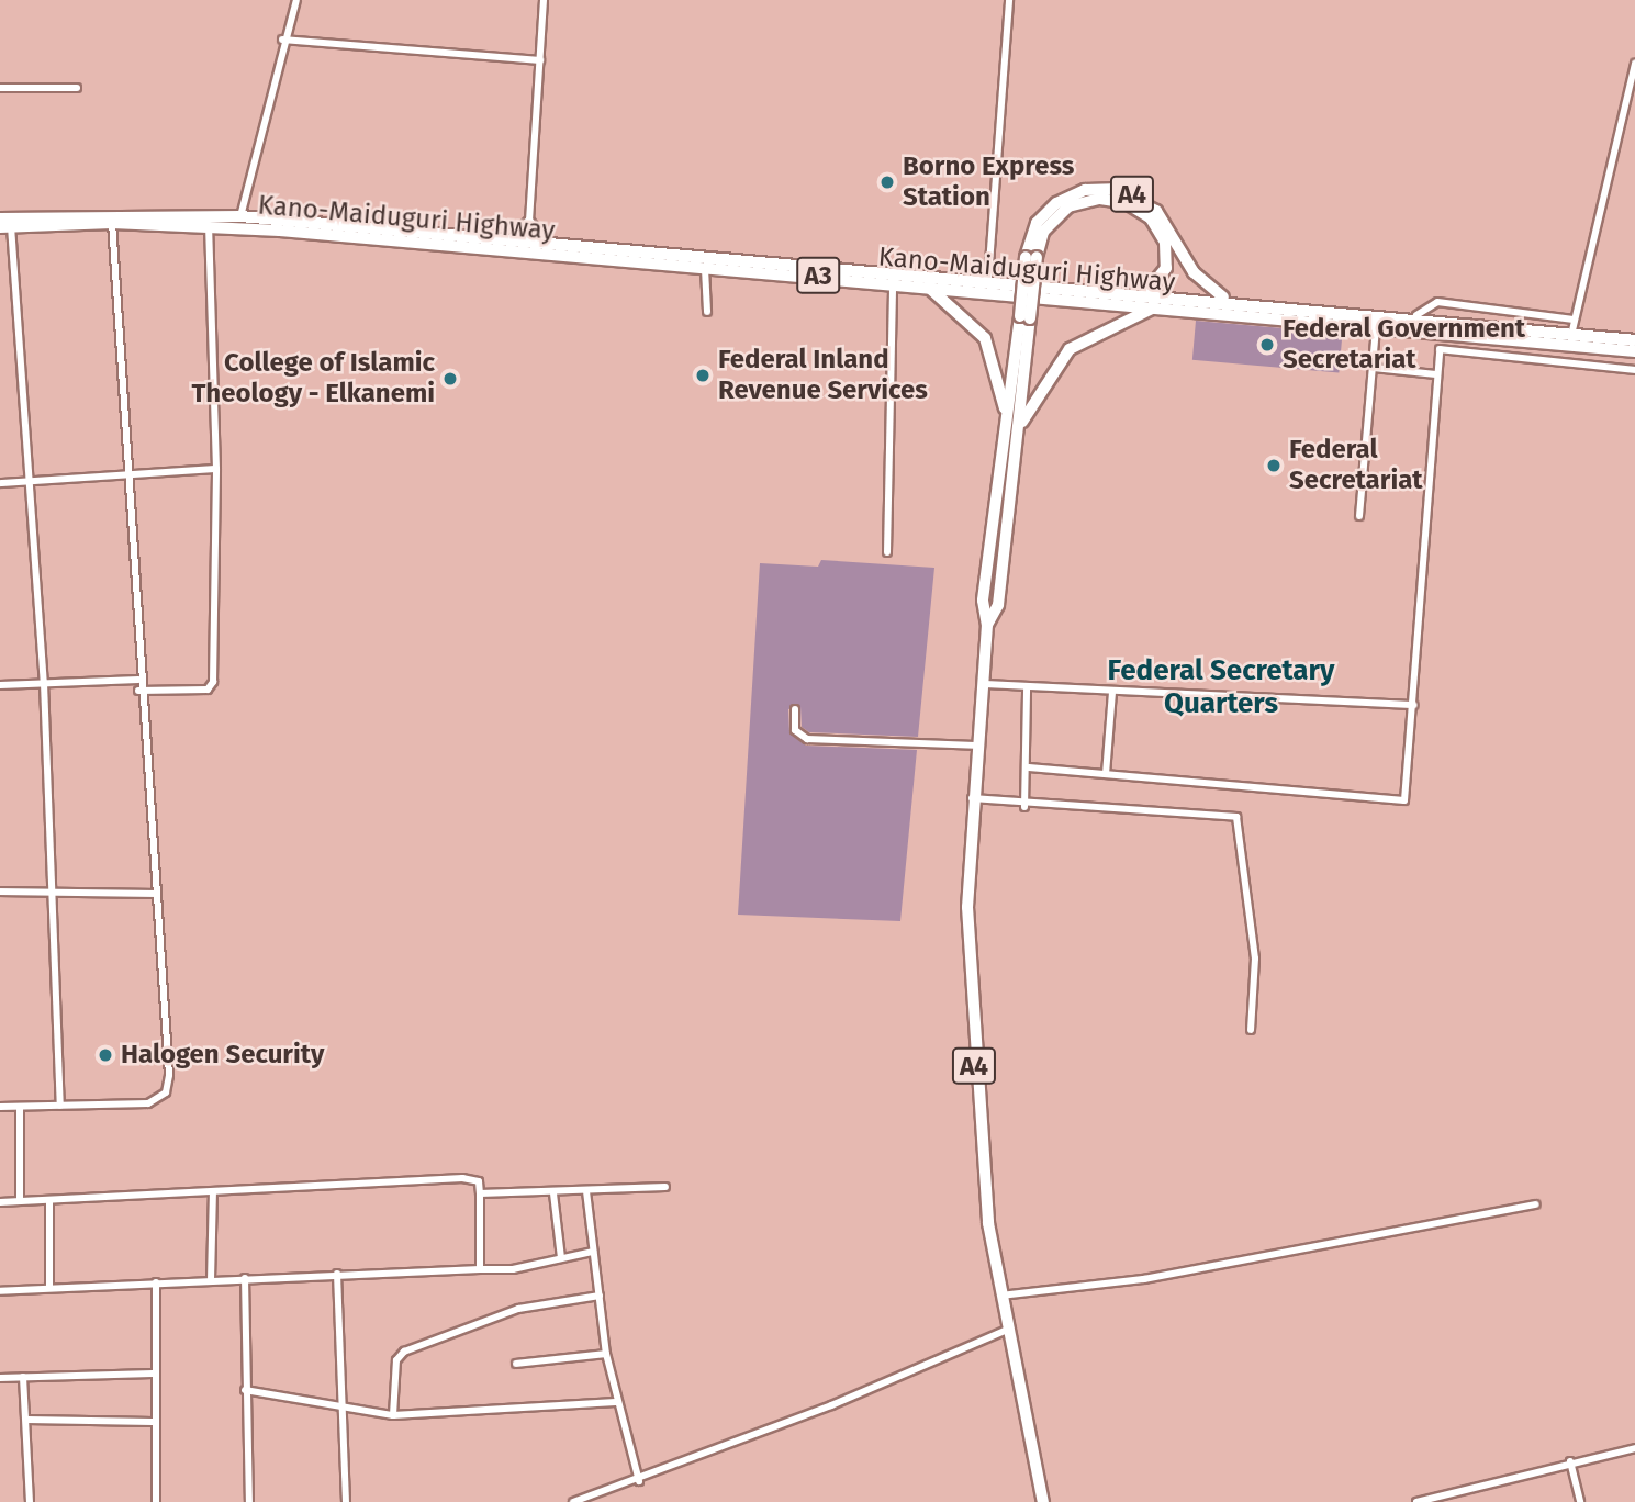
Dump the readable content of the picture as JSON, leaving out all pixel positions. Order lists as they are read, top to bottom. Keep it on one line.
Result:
{"streets":{"highway":["A4","Kano-Maiduguri Highway","A3"]},"crossings":[["A4","Kano-Maiduguri Highway"]],"districts":["Federal Secretary Quarters"],"places":["Borno Express Station","Federal Government Secretariat","Federal Inland Revenue Services","College of Islamic Theology - Elkanemi","Federal Secretariat","Halogen Security"]}
